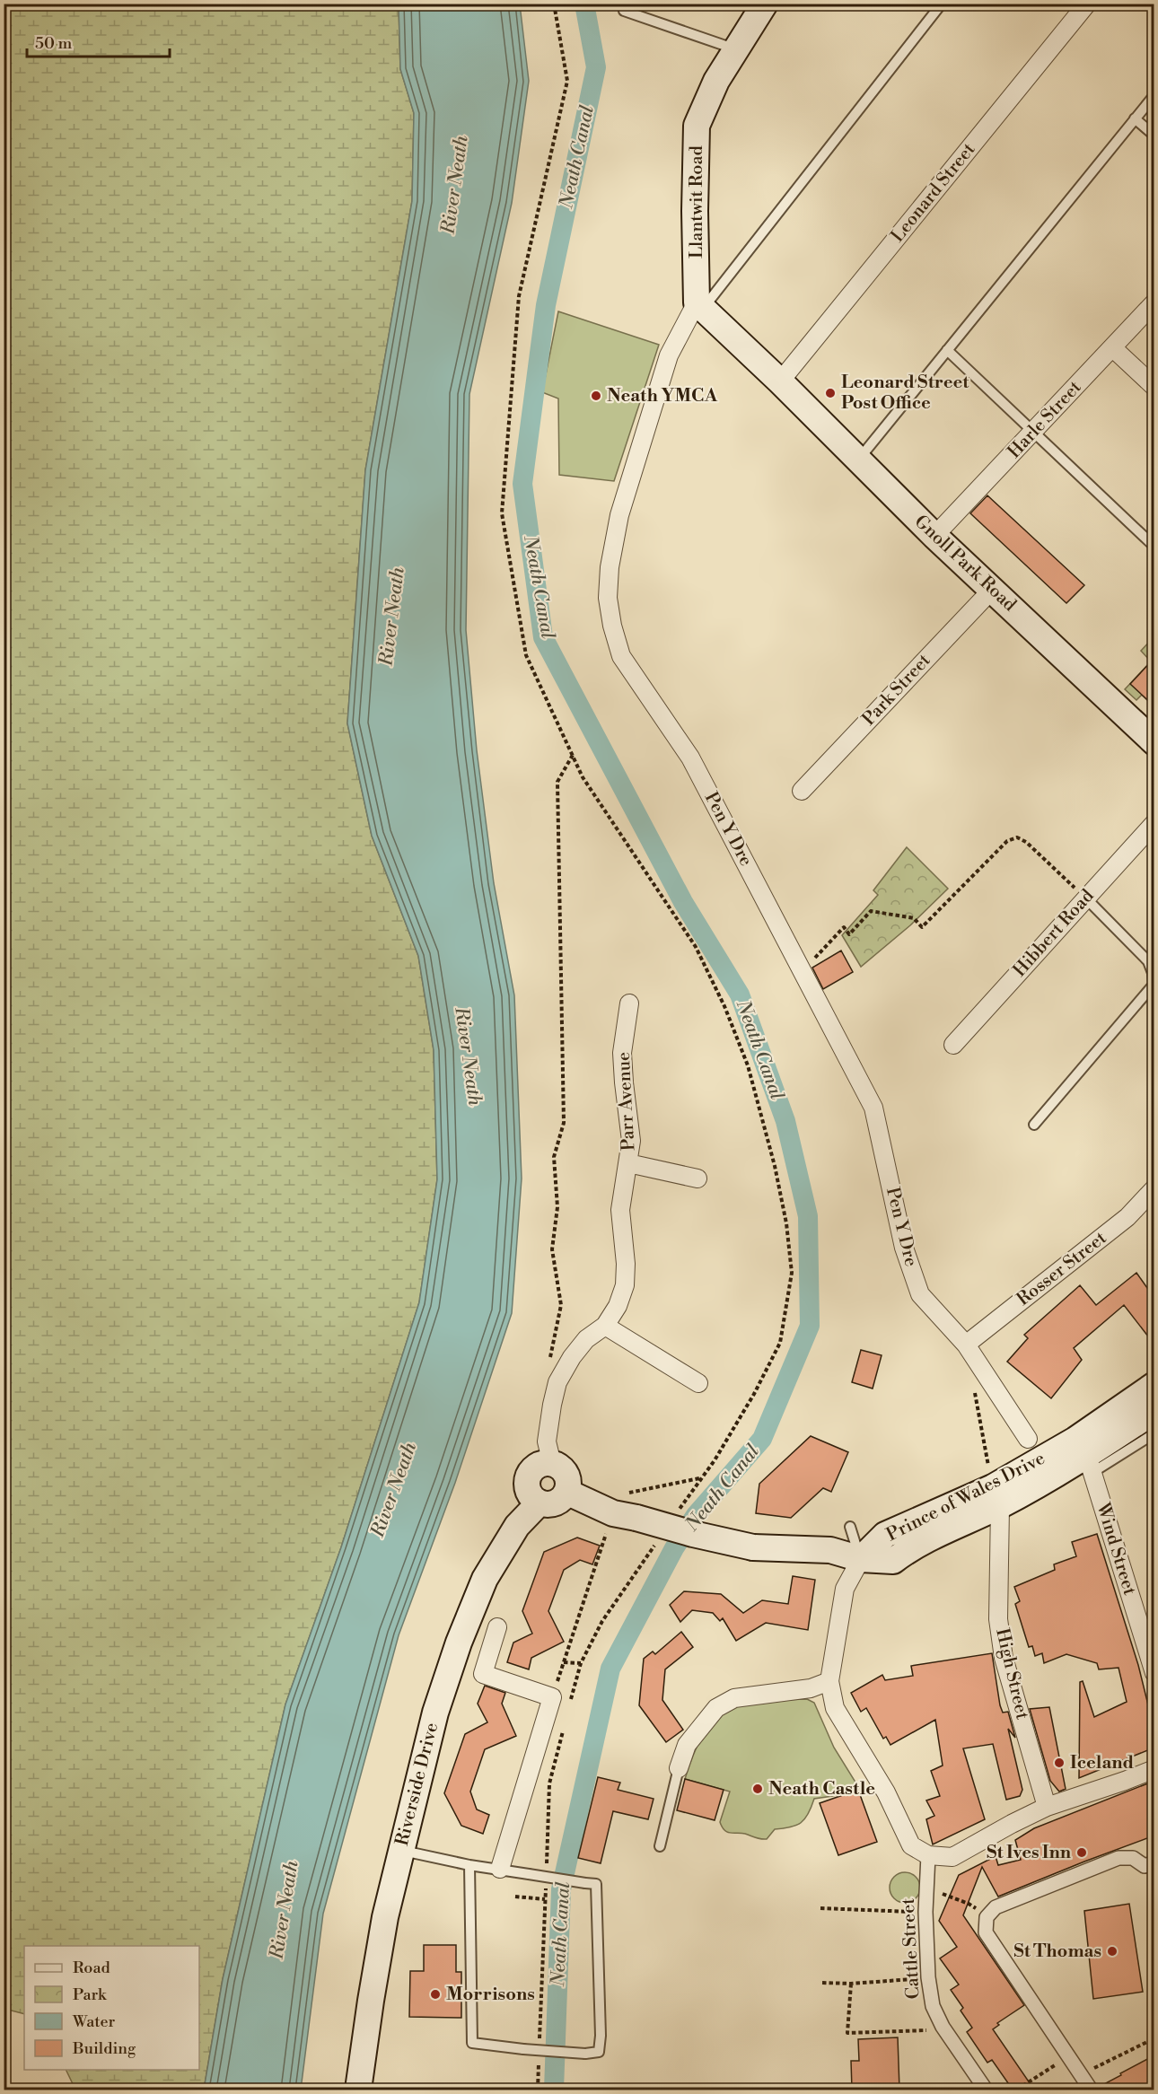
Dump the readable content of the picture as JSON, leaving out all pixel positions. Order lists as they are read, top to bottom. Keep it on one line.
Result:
{"streets":{"main road":["Llantwit Road","Gnoll Park Road","Prince of Wales Drive","Riverside Drive"],"street":["Leonard Street","Harle Street","Park Street","Pen Y Dre","Hibbert Road","Parr Avenue","Rosser Street","Wind Street","High Street","Cattle Street"]},"crossings":[["Leonard Street","Gnoll Park Road"],["Llantwit Road","Pen Y Dre"],["Harle Street","Gnoll Park Road"],["Gnoll Park Road","Park Street"],["Pen Y Dre","Rosser Street"],["Parr Avenue","Riverside Drive"],["Prince of Wales Drive","Wind Street"],["Prince of Wales Drive","High Street"]],"water":["Neath Canal","River Neath"],"places":["Leonard Street Post Office","Neath YMCA","Iceland","Neath Castle","St Ives Inn","St Thomas","Morrisons"],"legend":["Road","Park","Water","Building"],"scale_bar":"50 m"}
